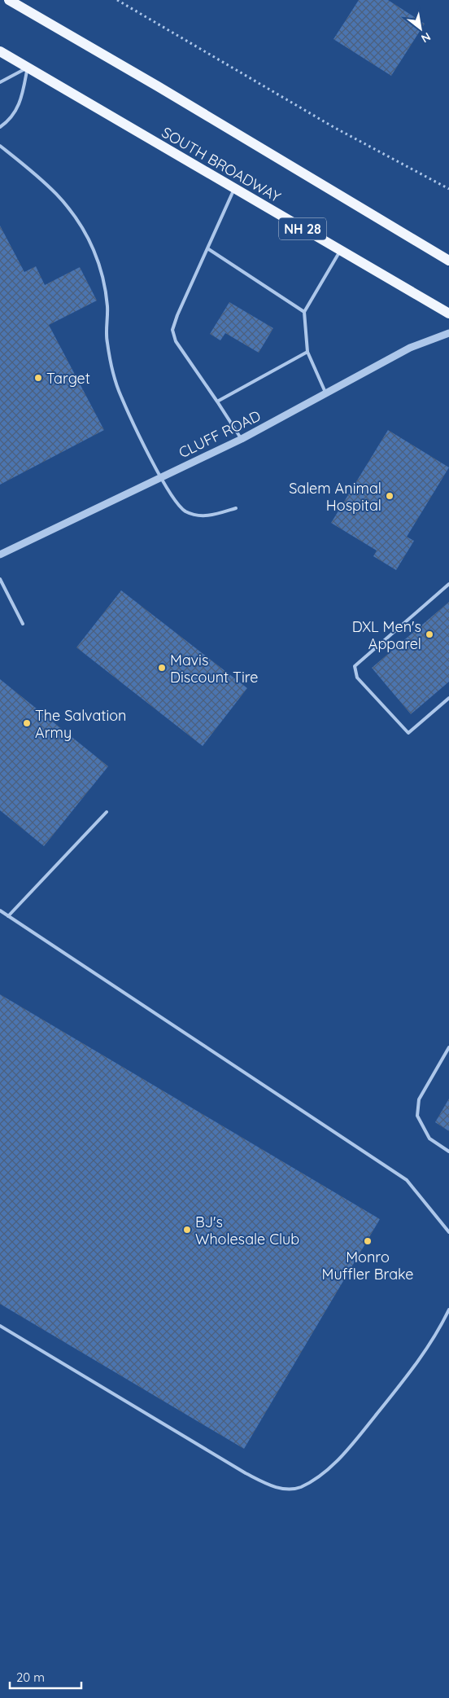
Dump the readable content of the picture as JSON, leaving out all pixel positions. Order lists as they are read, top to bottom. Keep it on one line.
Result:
{"streets":{"main road":["SOUTH BROADWAY","NH 28"],"street":["CLUFF ROAD"]},"places":["Target","Salem Animal Hospital","DXL Men's Apparel","Mavis Discount Tire","The Salvation Army","BJ's Wholesale Club","Monro Muffler Brake"],"scale_bar":"20 m","north":"bottom right"}
